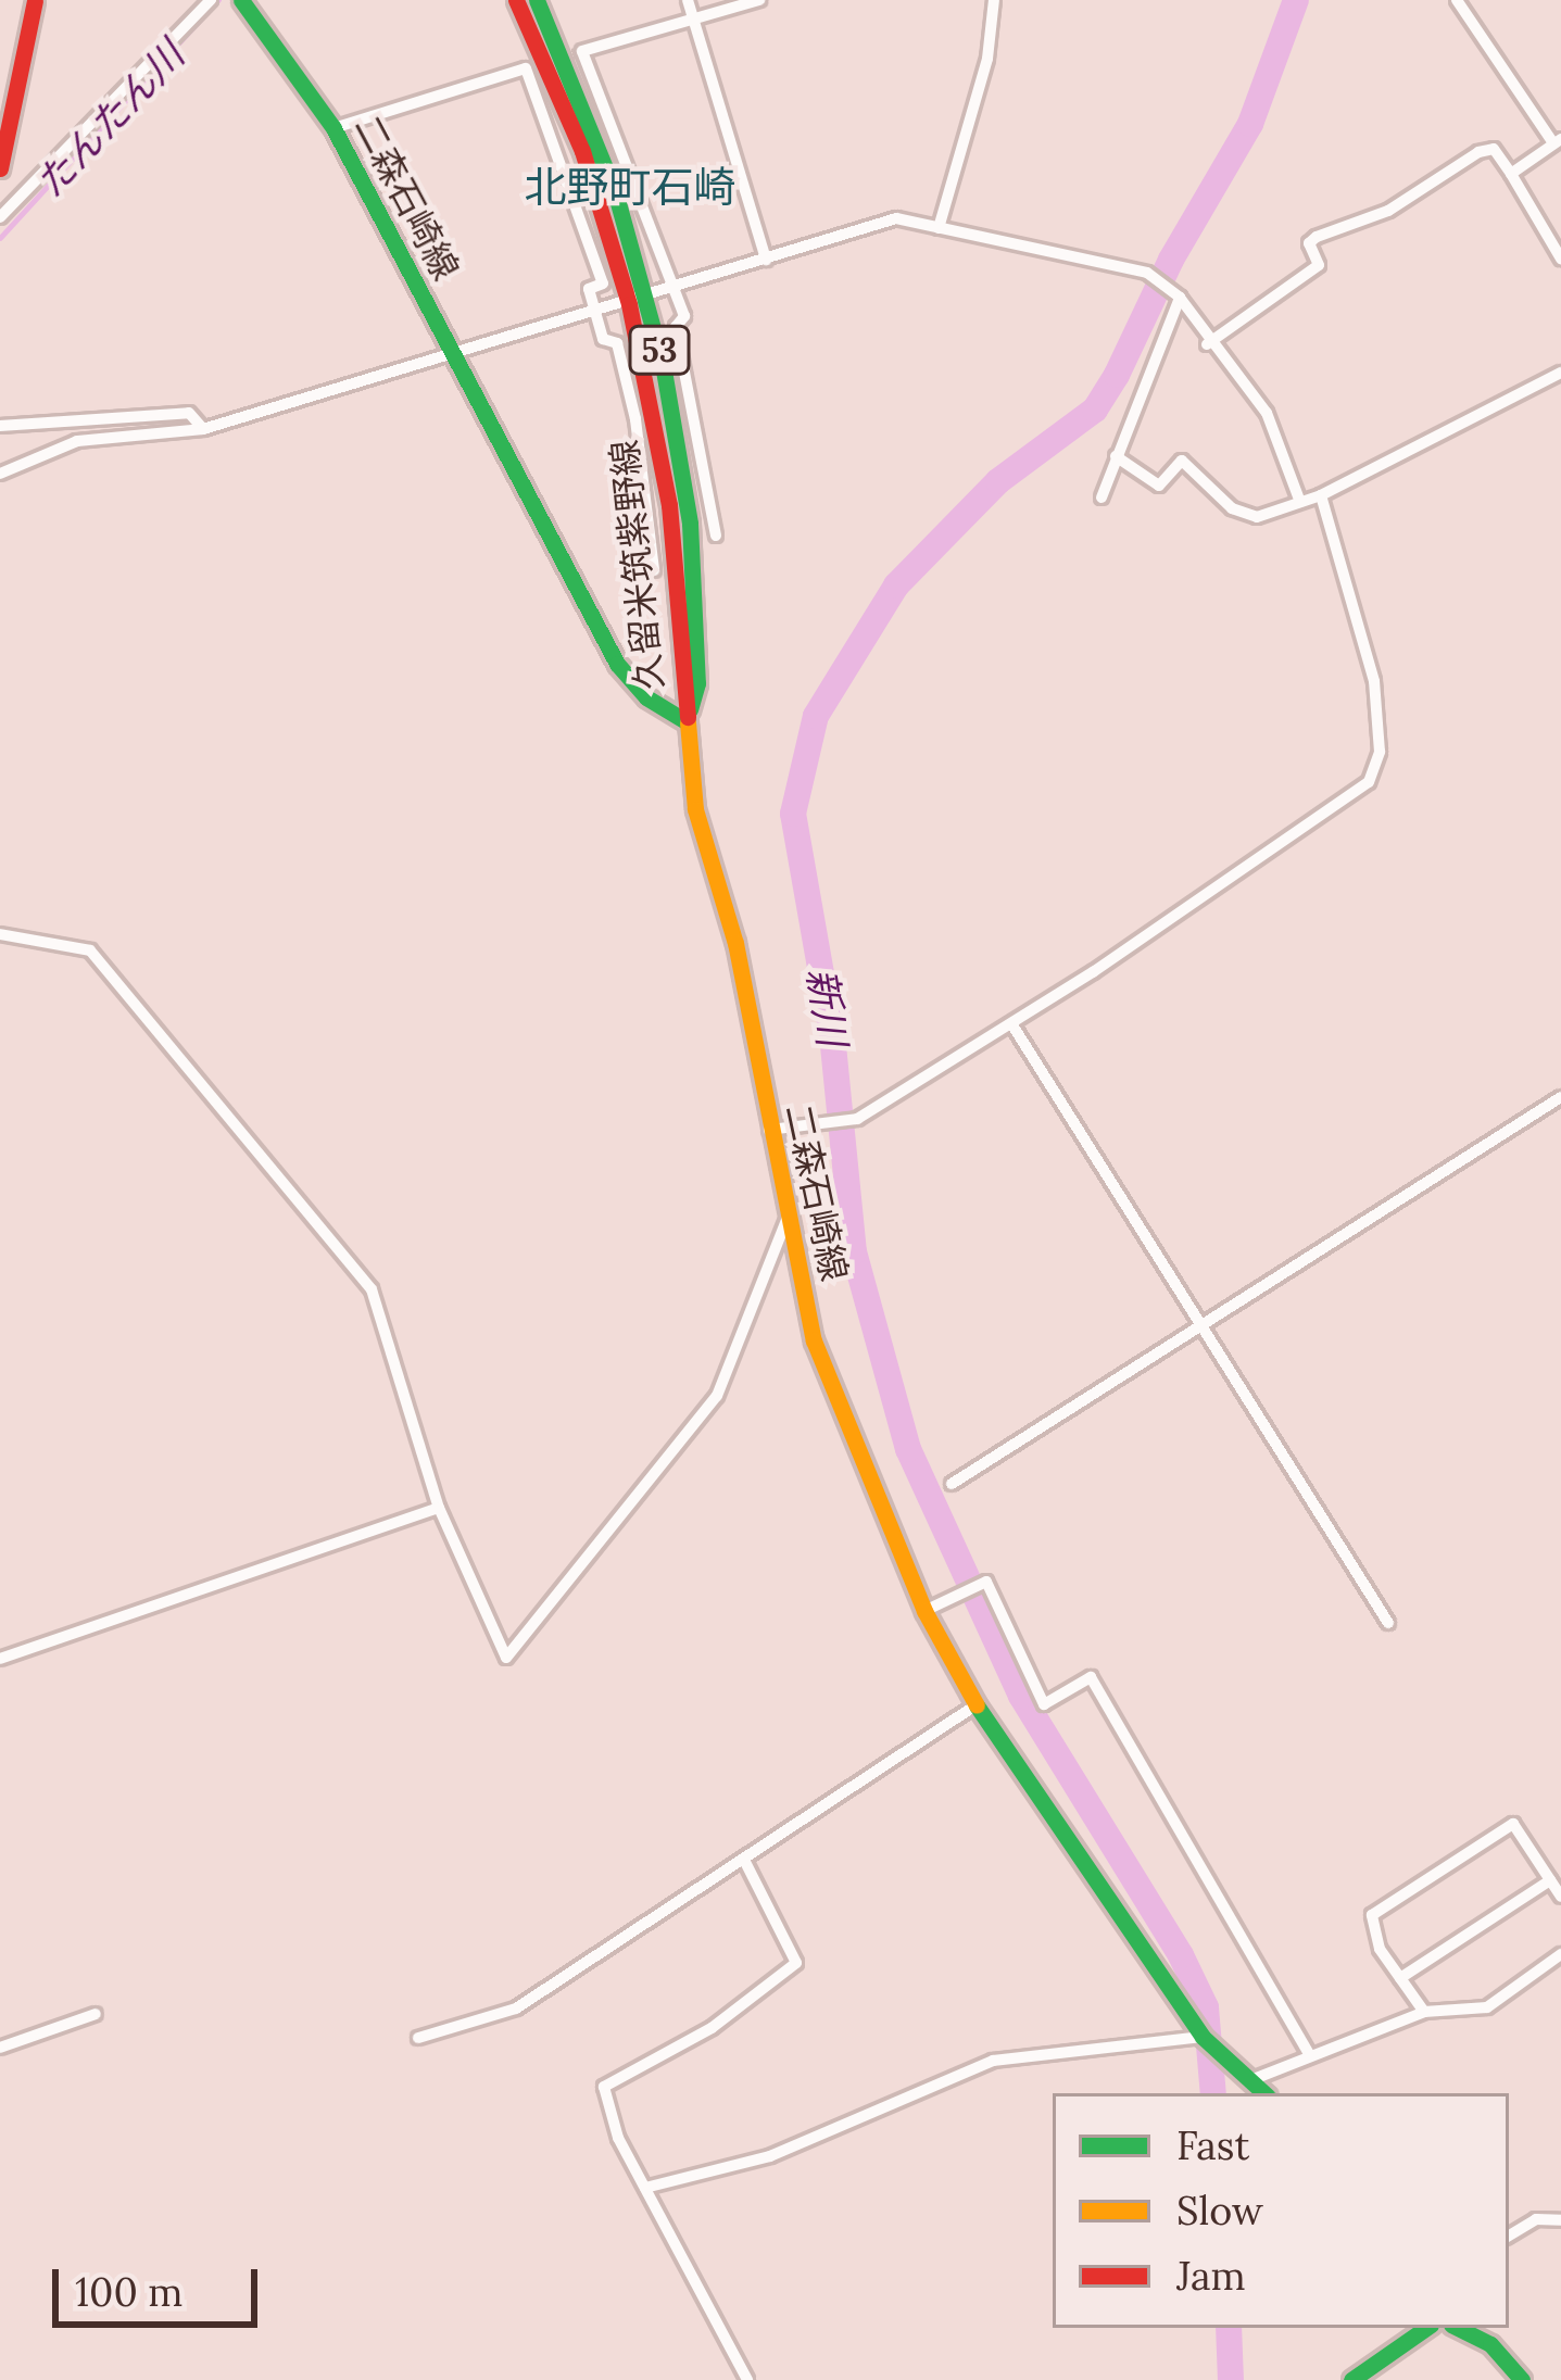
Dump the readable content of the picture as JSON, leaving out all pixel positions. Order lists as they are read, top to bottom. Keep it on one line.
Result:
{"streets":{"main road":["二森石崎線","53","久留米筑紫野線"]},"crossings":[["二森石崎線","久留米筑紫野線"]],"districts":["北野町石崎"],"water":["たんたん川","新川"],"legend":["Fast","Slow","Jam"],"scale_bar":"100 m"}
